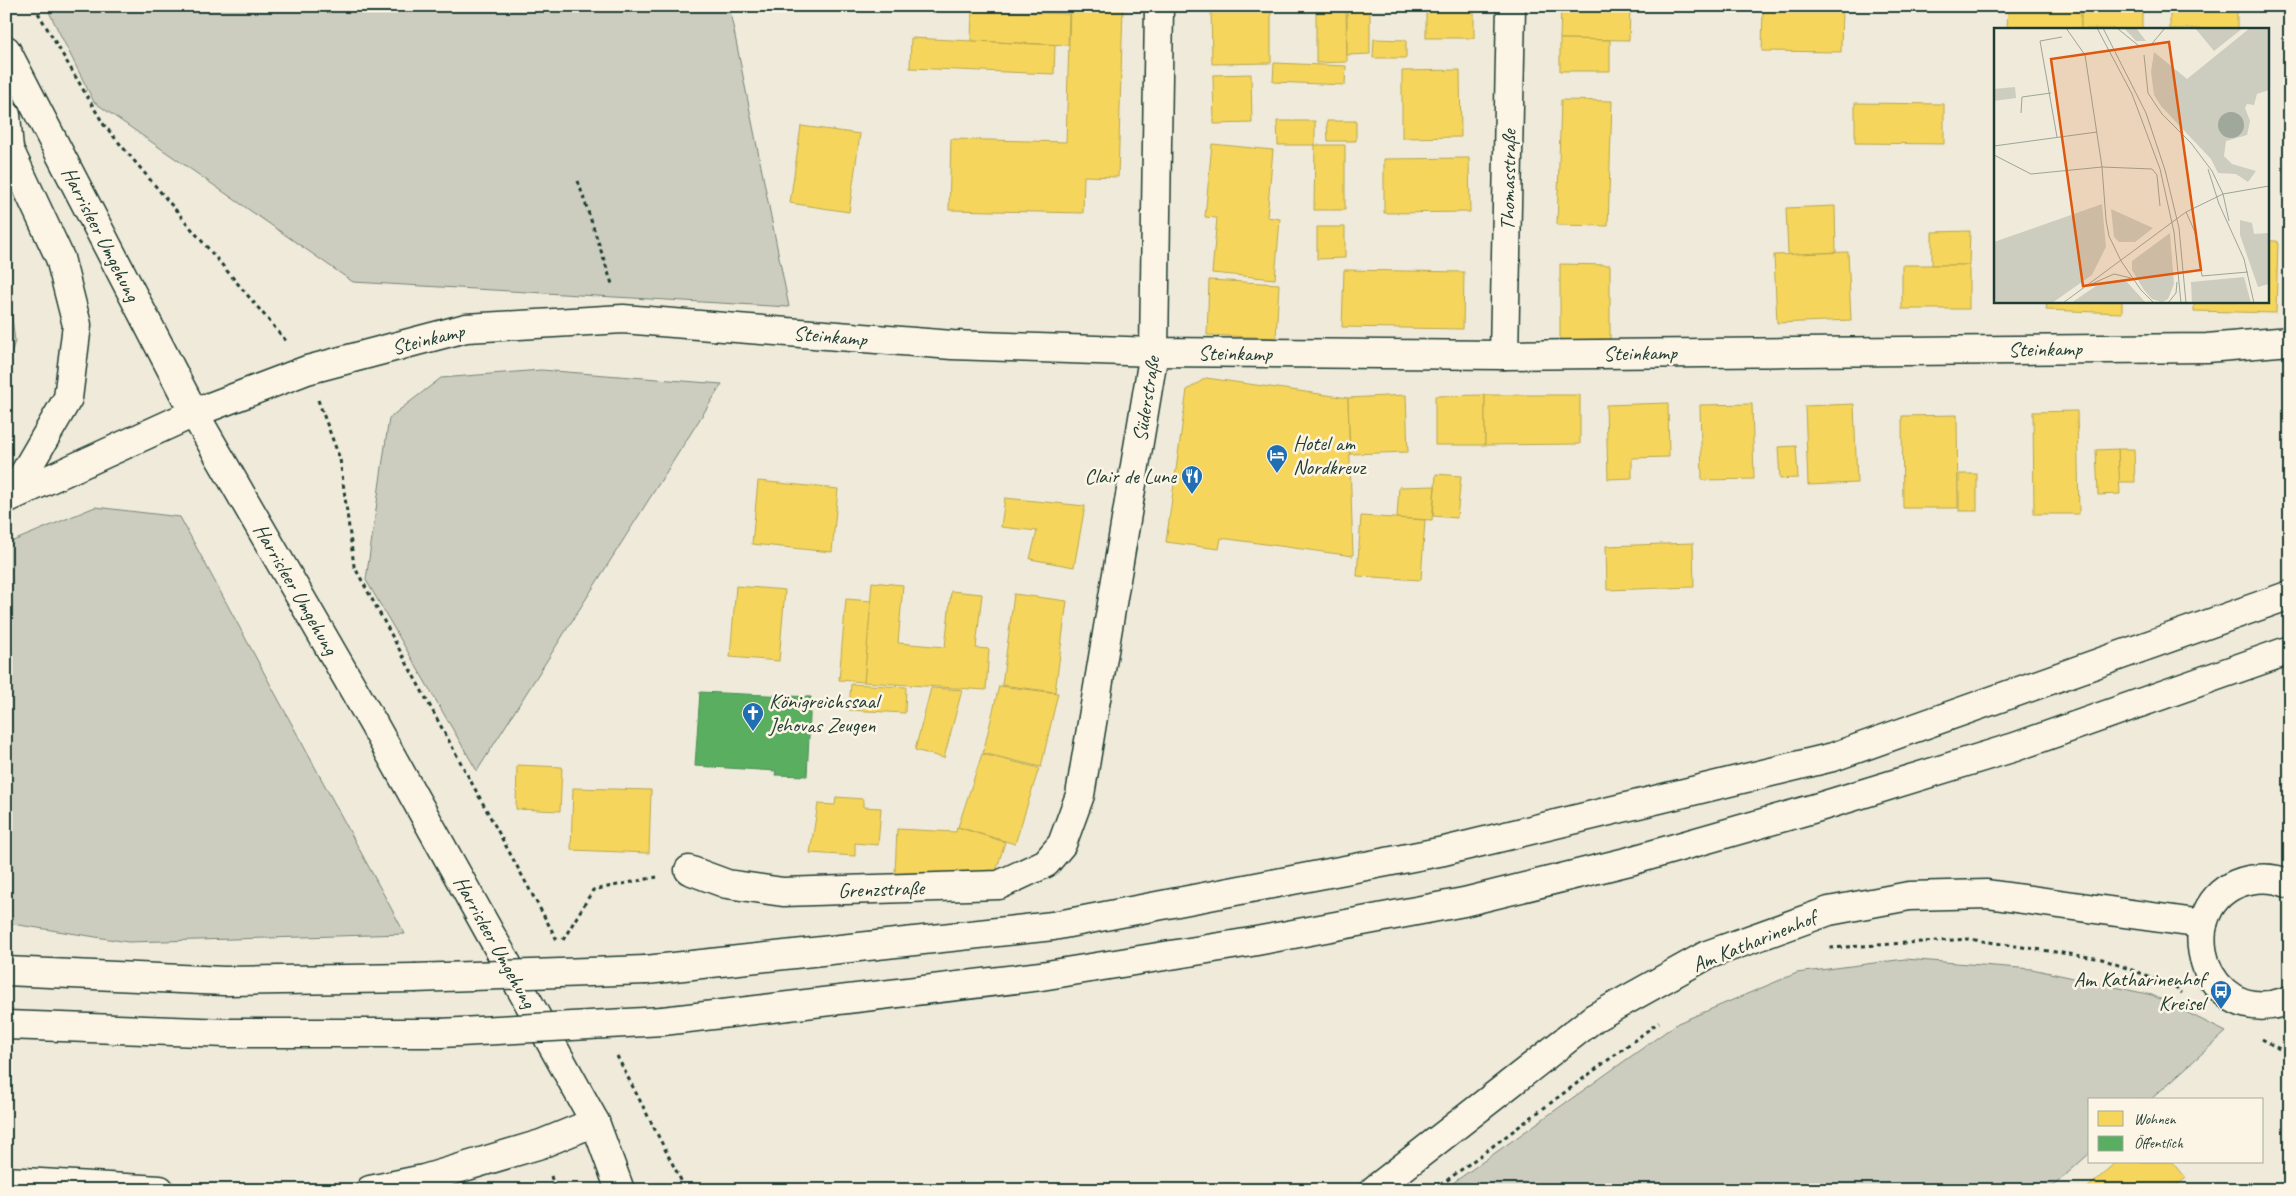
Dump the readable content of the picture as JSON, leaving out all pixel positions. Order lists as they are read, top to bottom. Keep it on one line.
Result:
{"streets":{"main road":["Thomasstraße","Harrisleer Umgehung","Steinkamp","Süderstraße","Grenzstraße","Am Katharinenhof"]},"crossings":[["Thomasstraße","Steinkamp"],["Harrisleer Umgehung","Steinkamp"],["Steinkamp","Süderstraße"],["Süderstraße","Grenzstraße"]],"places":{"hotel":["Hotel am Nordkreuz"],"restaurant":["Clair de Lune"],"church":["Königreichssaal Jehovas Zeugen"],"bus stop":["Am Katharinenhof Kreisel"]},"legend":["Wohnen","Öffentlich"]}
